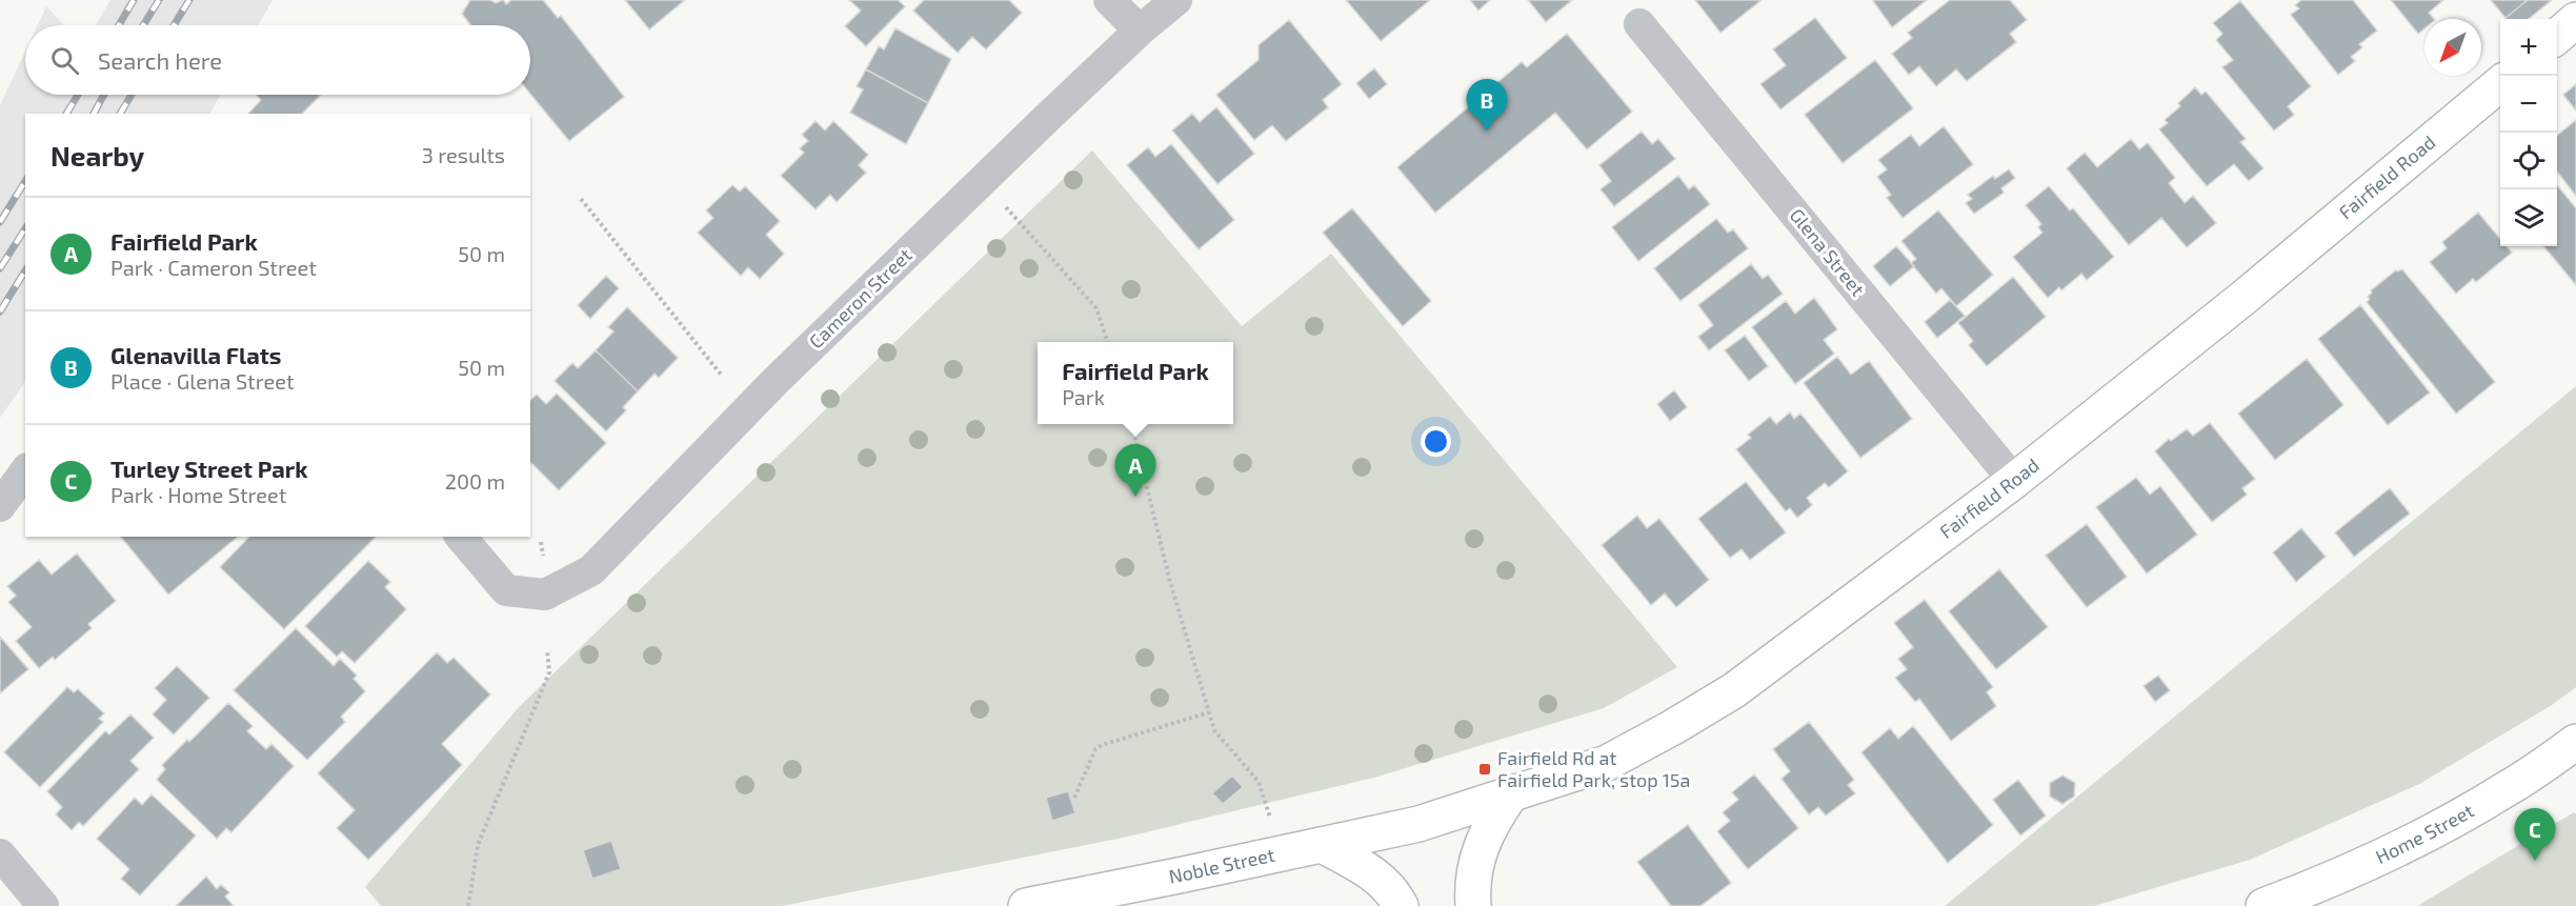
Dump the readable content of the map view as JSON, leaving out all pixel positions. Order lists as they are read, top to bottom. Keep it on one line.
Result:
{"streets":{"main road":["Fairfield Road","Home Street","Noble Street"],"street":["Glena Street","Cameron Street"]},"crossings":[["Fairfield Road","Glena Street"],["Fairfield Road","Noble Street"]],"places":{"transit":["Fairfield Rd at Fairfield Park, stop 15a"]},"north":"bottom left","page":{"map_buttons":["+","−"],"search":"Search here","pins":["B","A","C"],"heading":["Nearby","3 results"],"list":[{"mark":"A","name":"Fairfield Park","note":"Park · Cameron Street","value":"50 m"},{"mark":"B","name":"Glenavilla Flats","note":"Place · Glena Street","value":"50 m"},{"mark":"C","name":"Turley Street Park","note":"Park · Home Street","value":"200 m"}],"popup":["Fairfield Park","Park"]}}
